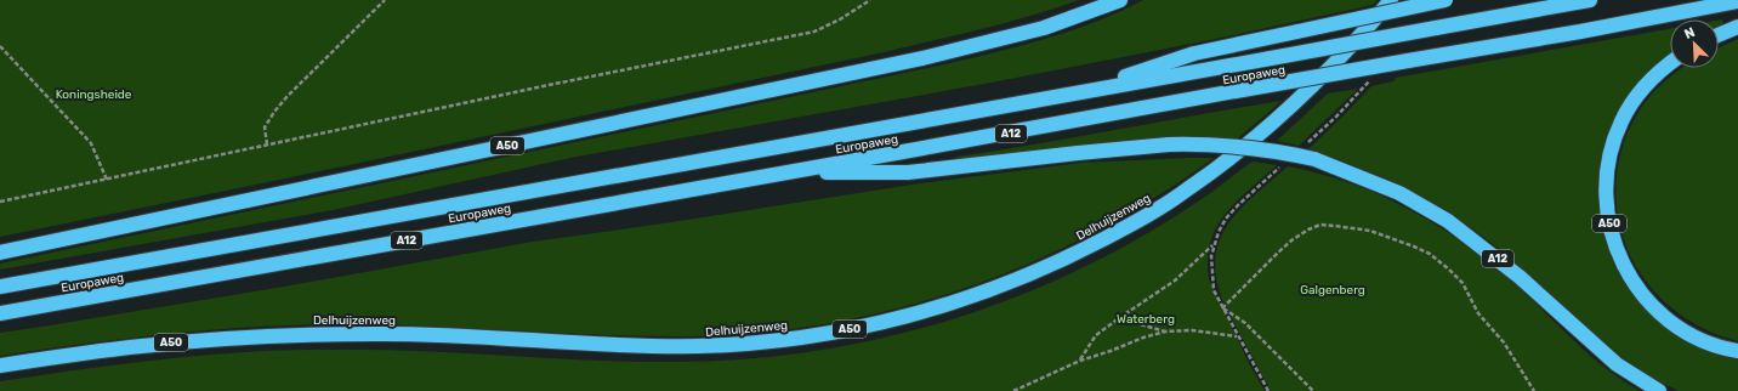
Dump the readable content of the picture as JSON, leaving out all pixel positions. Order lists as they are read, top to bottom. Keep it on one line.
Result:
{"streets":{"highway":["Europaweg","A12","A50","Delhuijzenweg"]},"crossings":[["Europaweg","A12"]],"parks":["Koningsheide","Galgenberg","Waterberg"],"north":"top left"}
